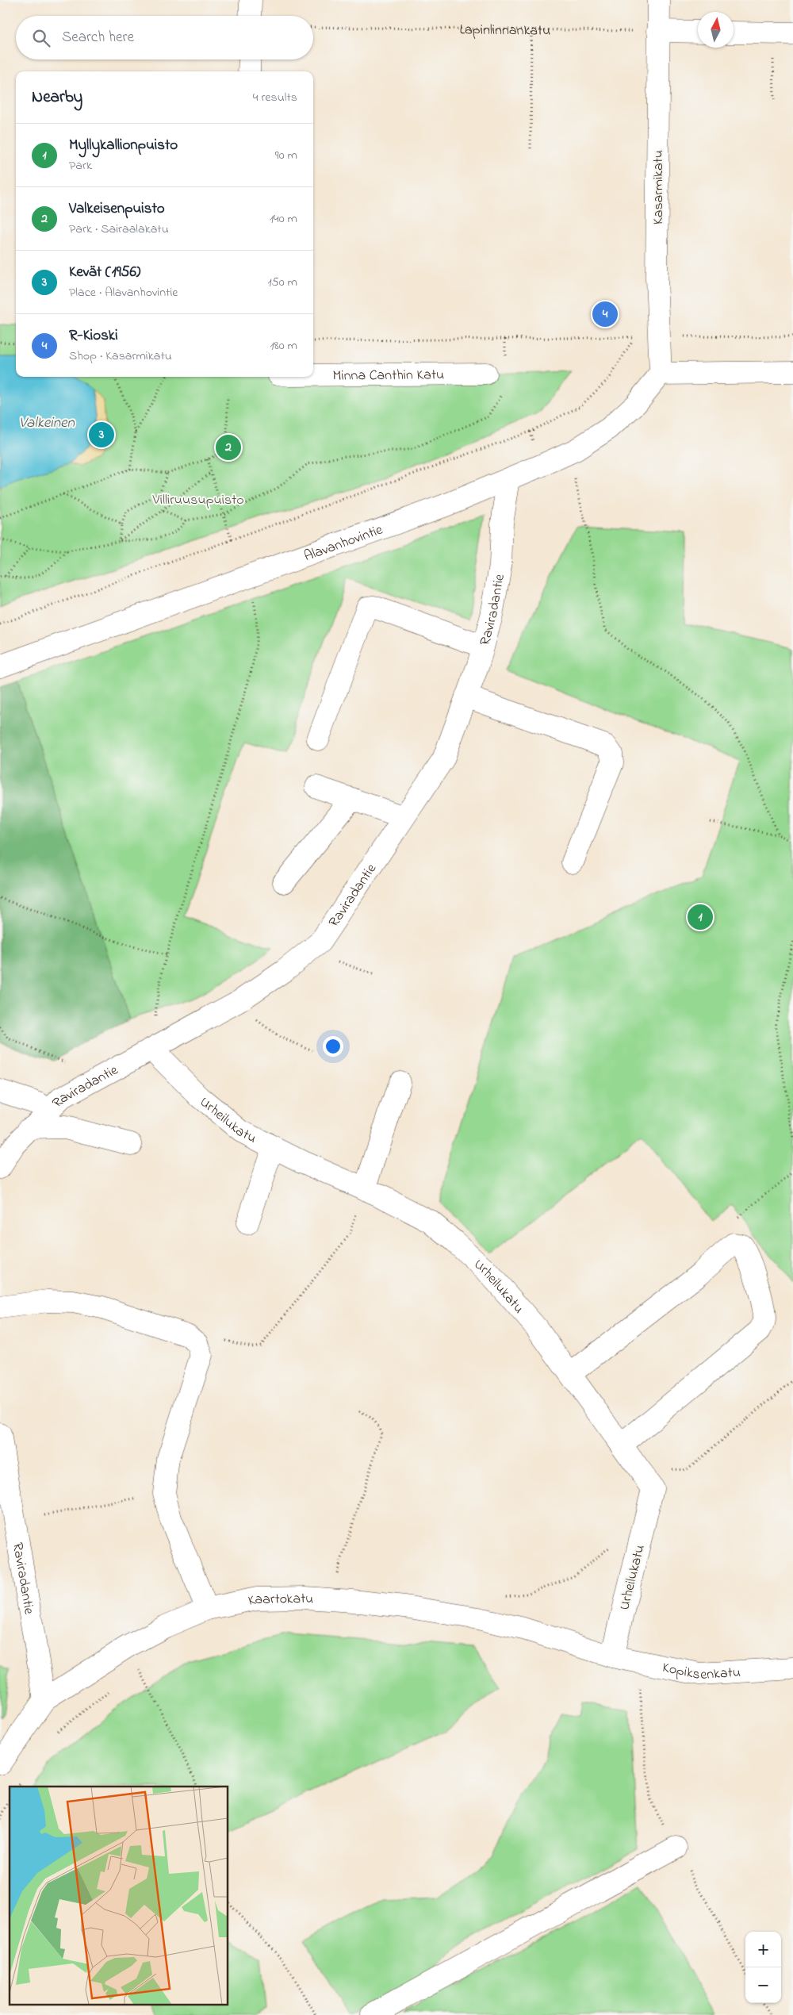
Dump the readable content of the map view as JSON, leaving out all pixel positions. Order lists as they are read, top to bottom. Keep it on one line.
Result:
{"streets":{"street":["Kasarmikatu","Minna Canthin Katu","Alavanhovintie","Raviradantie","Urheilukatu","Kaartokatu","Kopiksenkatu"],"path":["Lapinlinnankatu"]},"crossings":[["Lapinlinnankatu","Kasarmikatu"],["Kasarmikatu","Alavanhovintie"],["Alavanhovintie","Raviradantie"],["Raviradantie","Urheilukatu"],["Raviradantie","Kaartokatu"],["Urheilukatu","Kaartokatu"],["Urheilukatu","Kopiksenkatu"],["Kaartokatu","Kopiksenkatu"]],"water":["Valkeinen"],"parks":["Villiruusupuisto"],"north":"top","page":{"search":"Search here","heading":["Nearby","4 results"],"list":[{"mark":"1","name":"Myllykallionpuisto","note":"Park","value":"90 m"},{"mark":"2","name":"Valkeisenpuisto","note":"Park · Sairaalakatu","value":"140 m"},{"mark":"3","name":"Kevät (1956)","note":"Place · Alavanhovintie","value":"150 m"},{"mark":"4","name":"R-Kioski","note":"Shop · Kasarmikatu","value":"180 m"}],"pins":["4","3","2","1"],"map_buttons":["+","−"]}}
